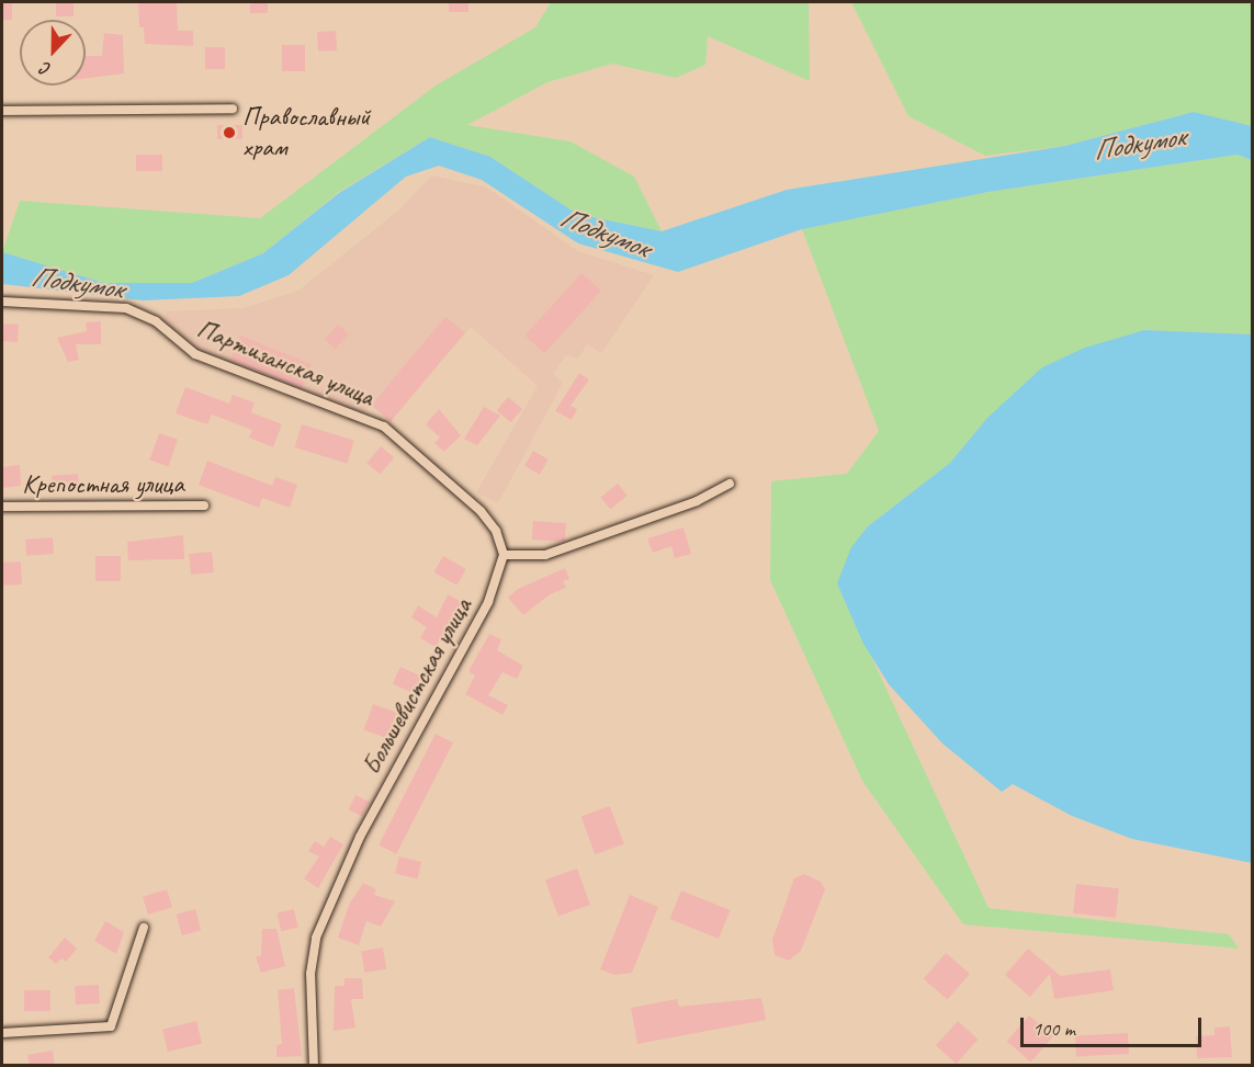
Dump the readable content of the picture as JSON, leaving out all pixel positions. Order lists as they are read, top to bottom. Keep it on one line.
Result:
{"streets":{"street":["Партизанская улица","Крепостная улица","Большевистская улица"]},"crossings":[["Партизанская улица","Большевистская улица"]],"water":["Подкумок"],"places":["Православный храм"],"scale_bar":"100 m","north":"bottom"}
